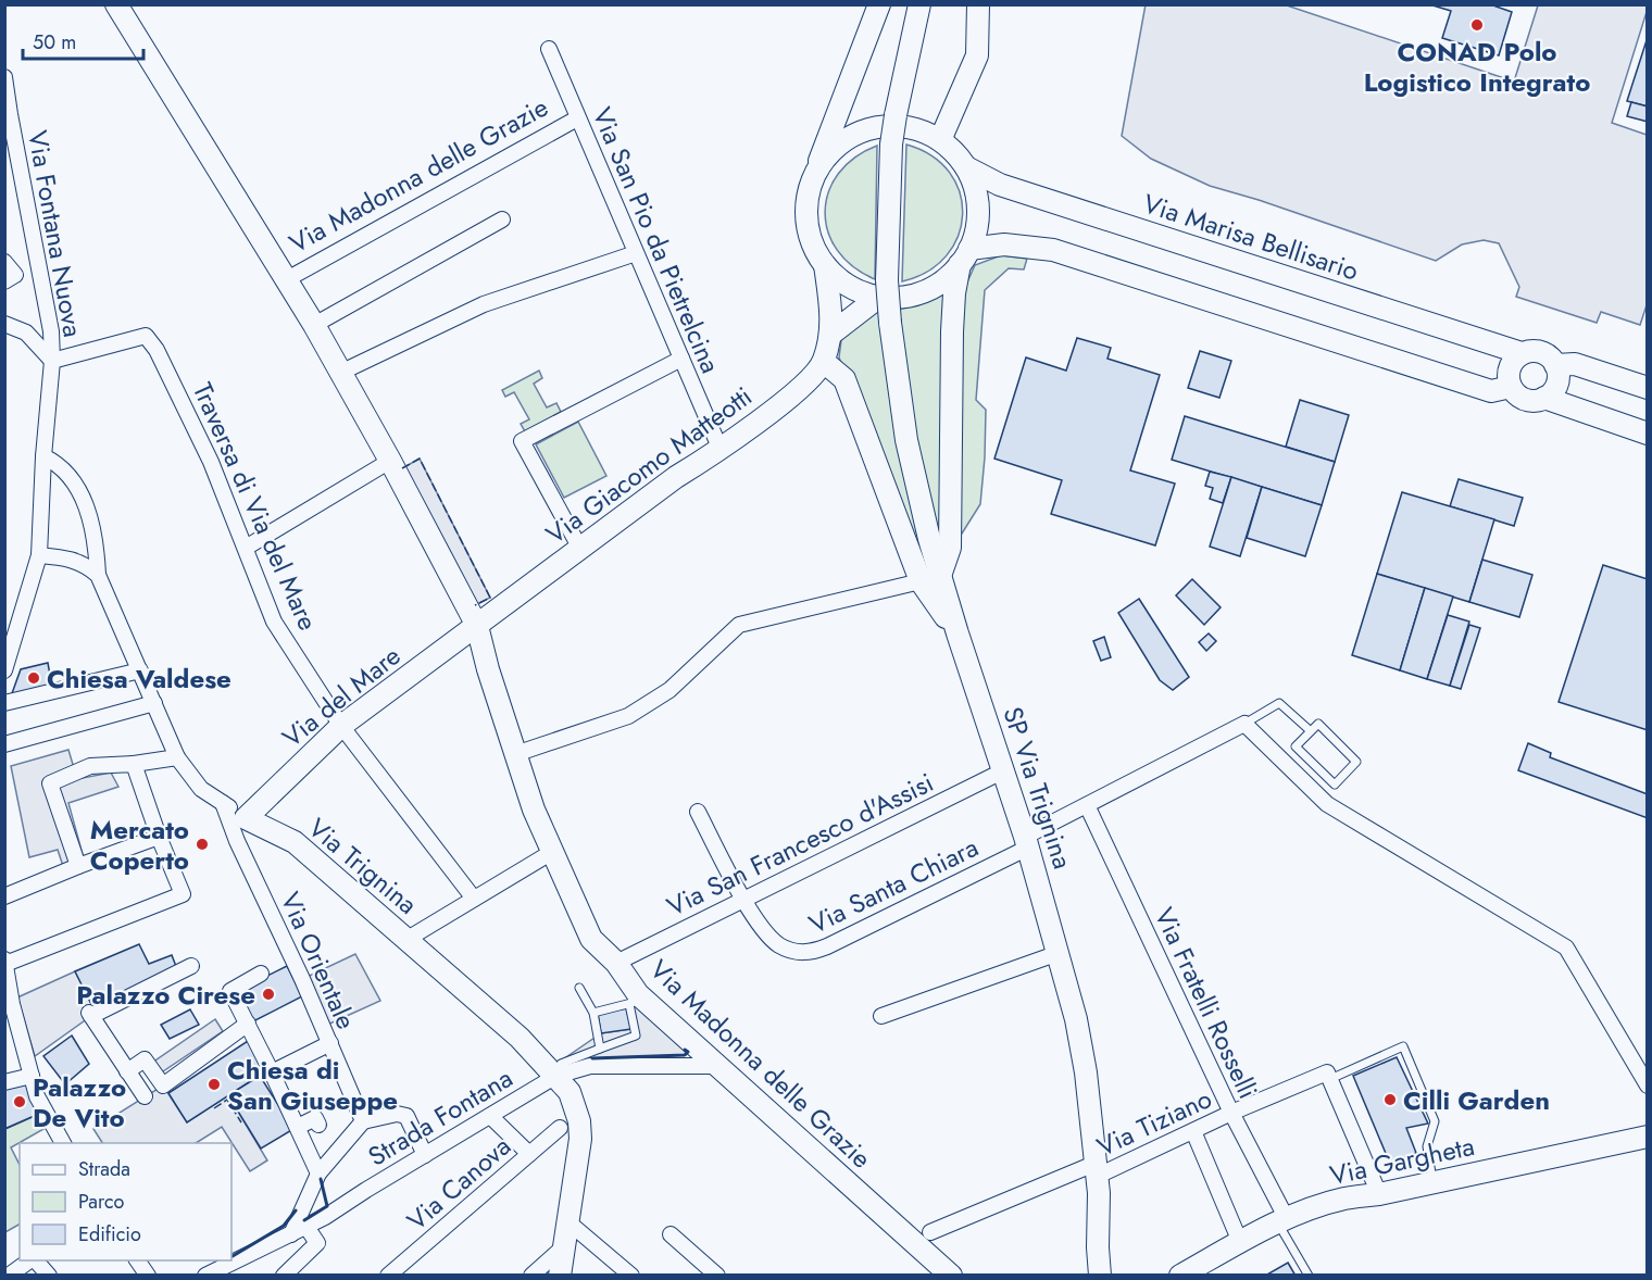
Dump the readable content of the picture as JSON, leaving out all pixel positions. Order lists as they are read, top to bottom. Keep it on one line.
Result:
{"streets":{"street":["Via Madonna delle Grazie","Via Fontana Nuova","Via Marisa Bellisario","Via San Pio da Pietrelcina","Via Giacomo Matteotti","Traversa di Via del Mare","Via del Mare","SP Via Trignina","Via San Francesco d'Assisi","Via Trignina","Via Santa Chiara","Via Orientale","Via Fratelli Rosselli","Strada Fontana","Via Tiziano","Via Gargheta","Via Canova"]},"crossings":[["Via Madonna delle Grazie","Via San Pio da Pietrelcina"],["Via Madonna delle Grazie","Via Giacomo Matteotti"],["Via Madonna delle Grazie","Via del Mare"],["Via Madonna delle Grazie","Via San Francesco d'Assisi"],["Via Madonna delle Grazie","Strada Fontana"],["Via Fontana Nuova","Traversa di Via del Mare"],["Via Marisa Bellisario","Via Giacomo Matteotti"],["Via Marisa Bellisario","SP Via Trignina"],["Via San Pio da Pietrelcina","Via Giacomo Matteotti"],["Via Giacomo Matteotti","Via del Mare"],["Via Giacomo Matteotti","SP Via Trignina"],["Traversa di Via del Mare","Via del Mare"],["Via del Mare","Via Trignina"],["SP Via Trignina","Via San Francesco d'Assisi"],["SP Via Trignina","Via Santa Chiara"],["SP Via Trignina","Via Tiziano"],["Via San Francesco d'Assisi","Via Santa Chiara"],["Via Trignina","Via Orientale"],["Via Trignina","Strada Fontana"],["Via Santa Chiara","Via Fratelli Rosselli"],["Via Fratelli Rosselli","Via Tiziano"],["Via Fratelli Rosselli","Via Gargheta"]],"places":["CONAD Polo Logistico Integrato","Chiesa Valdese","Mercato Coperto","Palazzo Cirese","Chiesa di San Giuseppe","Cilli Garden","Palazzo De Vito"],"legend":["Strada","Parco","Edificio"],"scale_bar":"50 m"}
